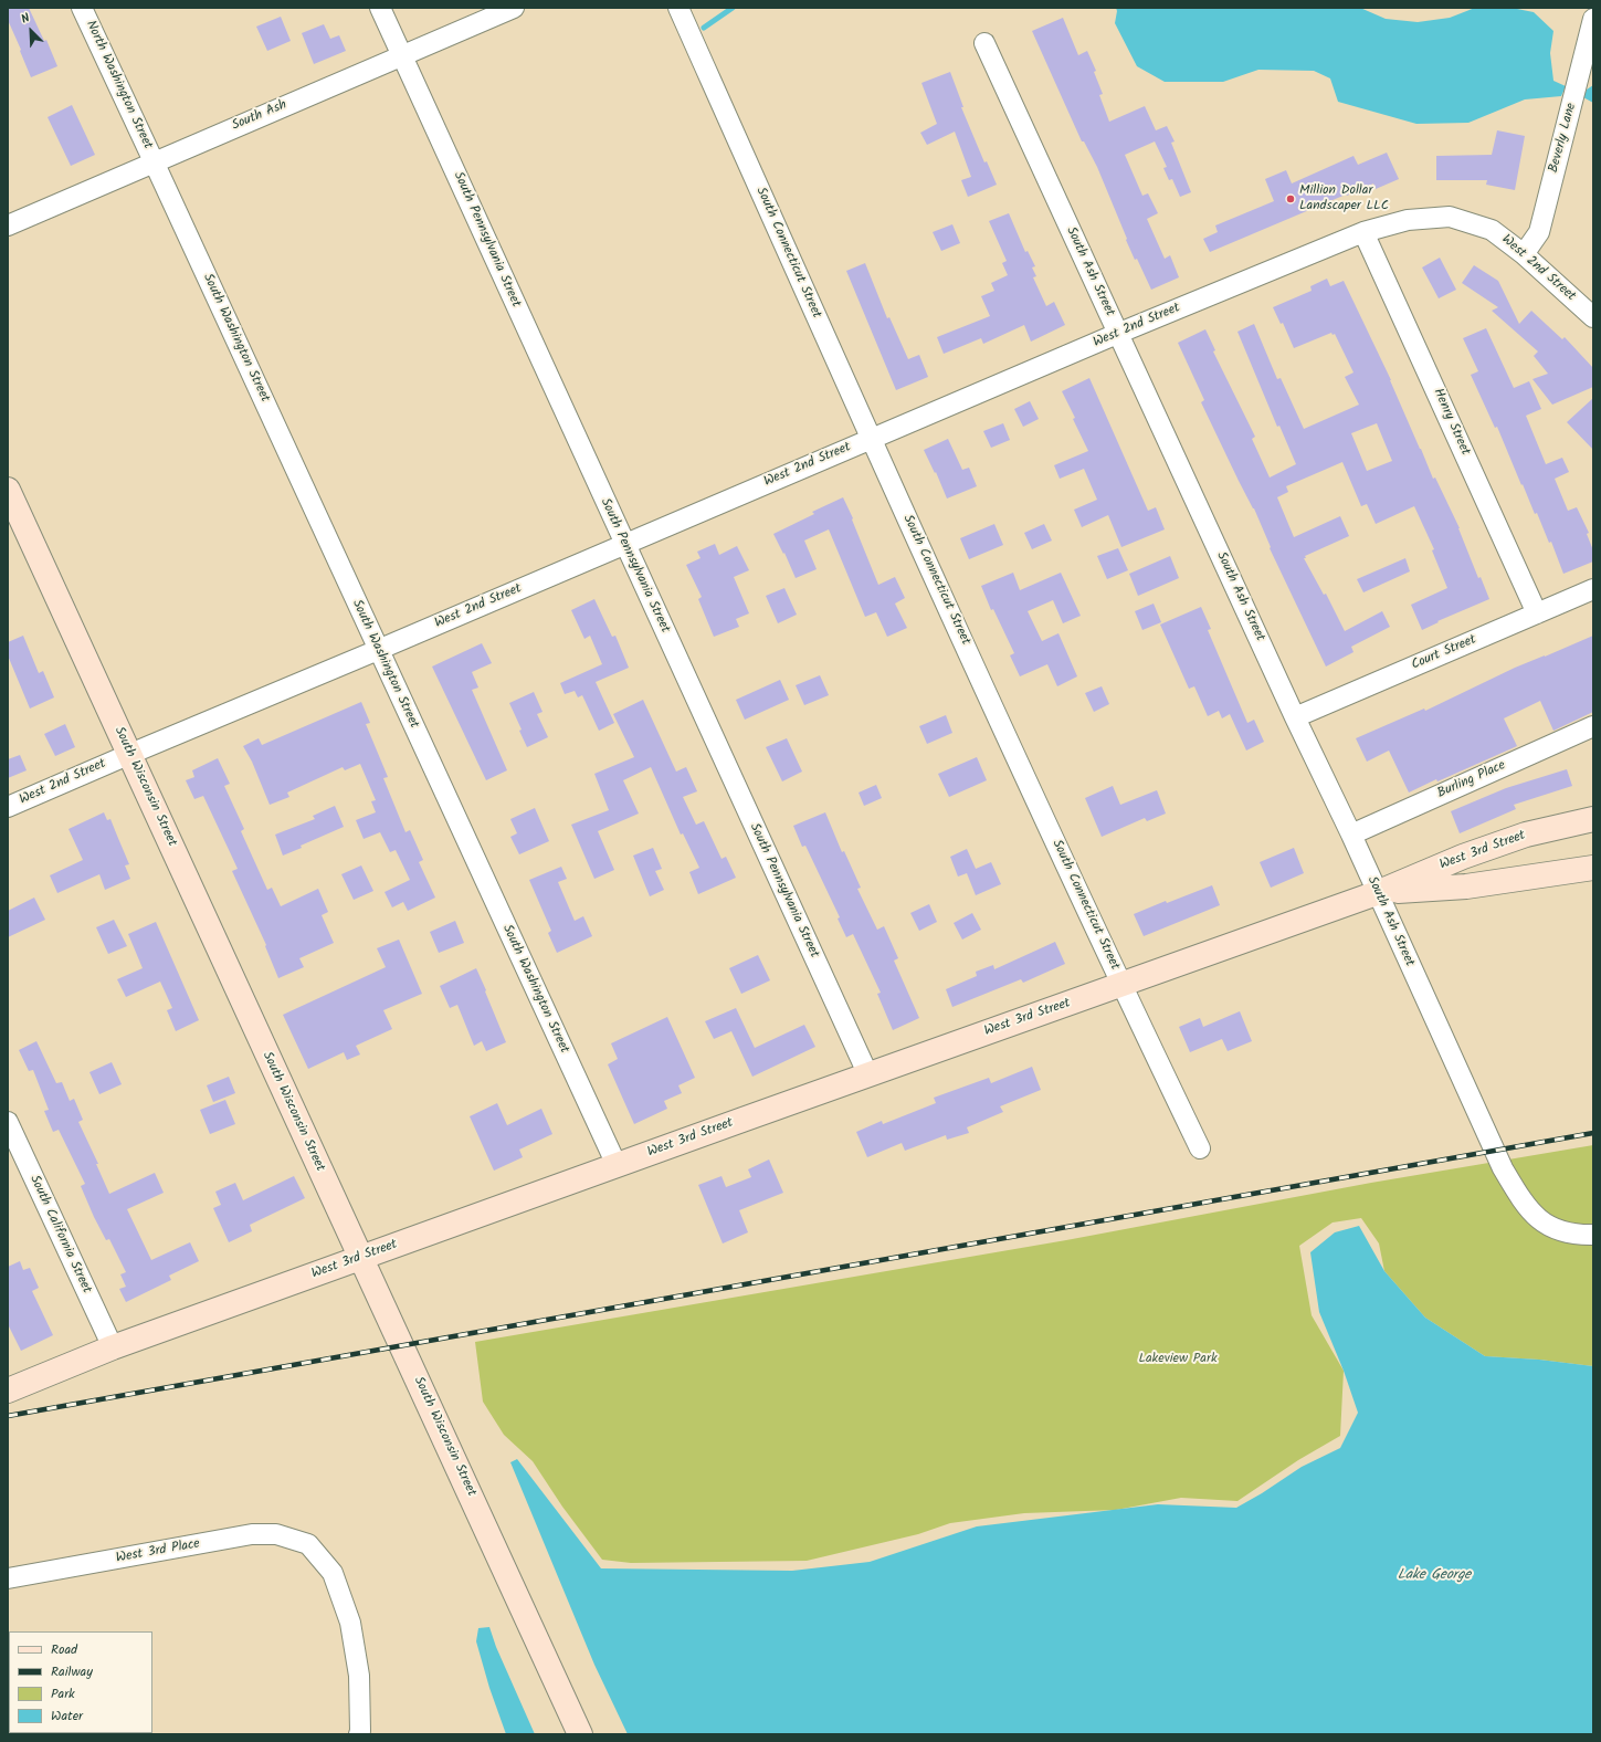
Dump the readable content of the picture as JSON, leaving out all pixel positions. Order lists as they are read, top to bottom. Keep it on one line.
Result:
{"streets":{"street":["North Washington Street","South Ash","Beverly Lane","South Pennsylvania Street","South Connecticut Street","West 2nd Street","South Ash Street","South Washington Street","Henry Street","Court Street","Burling Place","South Wisconsin Street","West 3rd Street","South California Street","West 3rd Place"]},"crossings":[["North Washington Street","South Ash"],["North Washington Street","South Washington Street"],["South Ash","South Pennsylvania Street"],["South Ash","South Washington Street"],["Beverly Lane","West 2nd Street"],["South Pennsylvania Street","West 2nd Street"],["South Pennsylvania Street","West 3rd Street"],["South Connecticut Street","West 2nd Street"],["South Connecticut Street","West 3rd Street"],["West 2nd Street","South Ash Street"],["West 2nd Street","South Washington Street"],["West 2nd Street","Henry Street"],["West 2nd Street","South Wisconsin Street"],["South Ash Street","Court Street"],["South Ash Street","Burling Place"],["South Ash Street","West 3rd Street"],["South Washington Street","West 3rd Street"],["Henry Street","Court Street"],["South Wisconsin Street","West 3rd Street"],["West 3rd Street","South California Street"]],"water":["Lake George"],"parks":["Lakeview Park"],"places":["Million Dollar Landscaper LLC"],"legend":["Road","Railway","Park","Water"],"north":"top left"}
